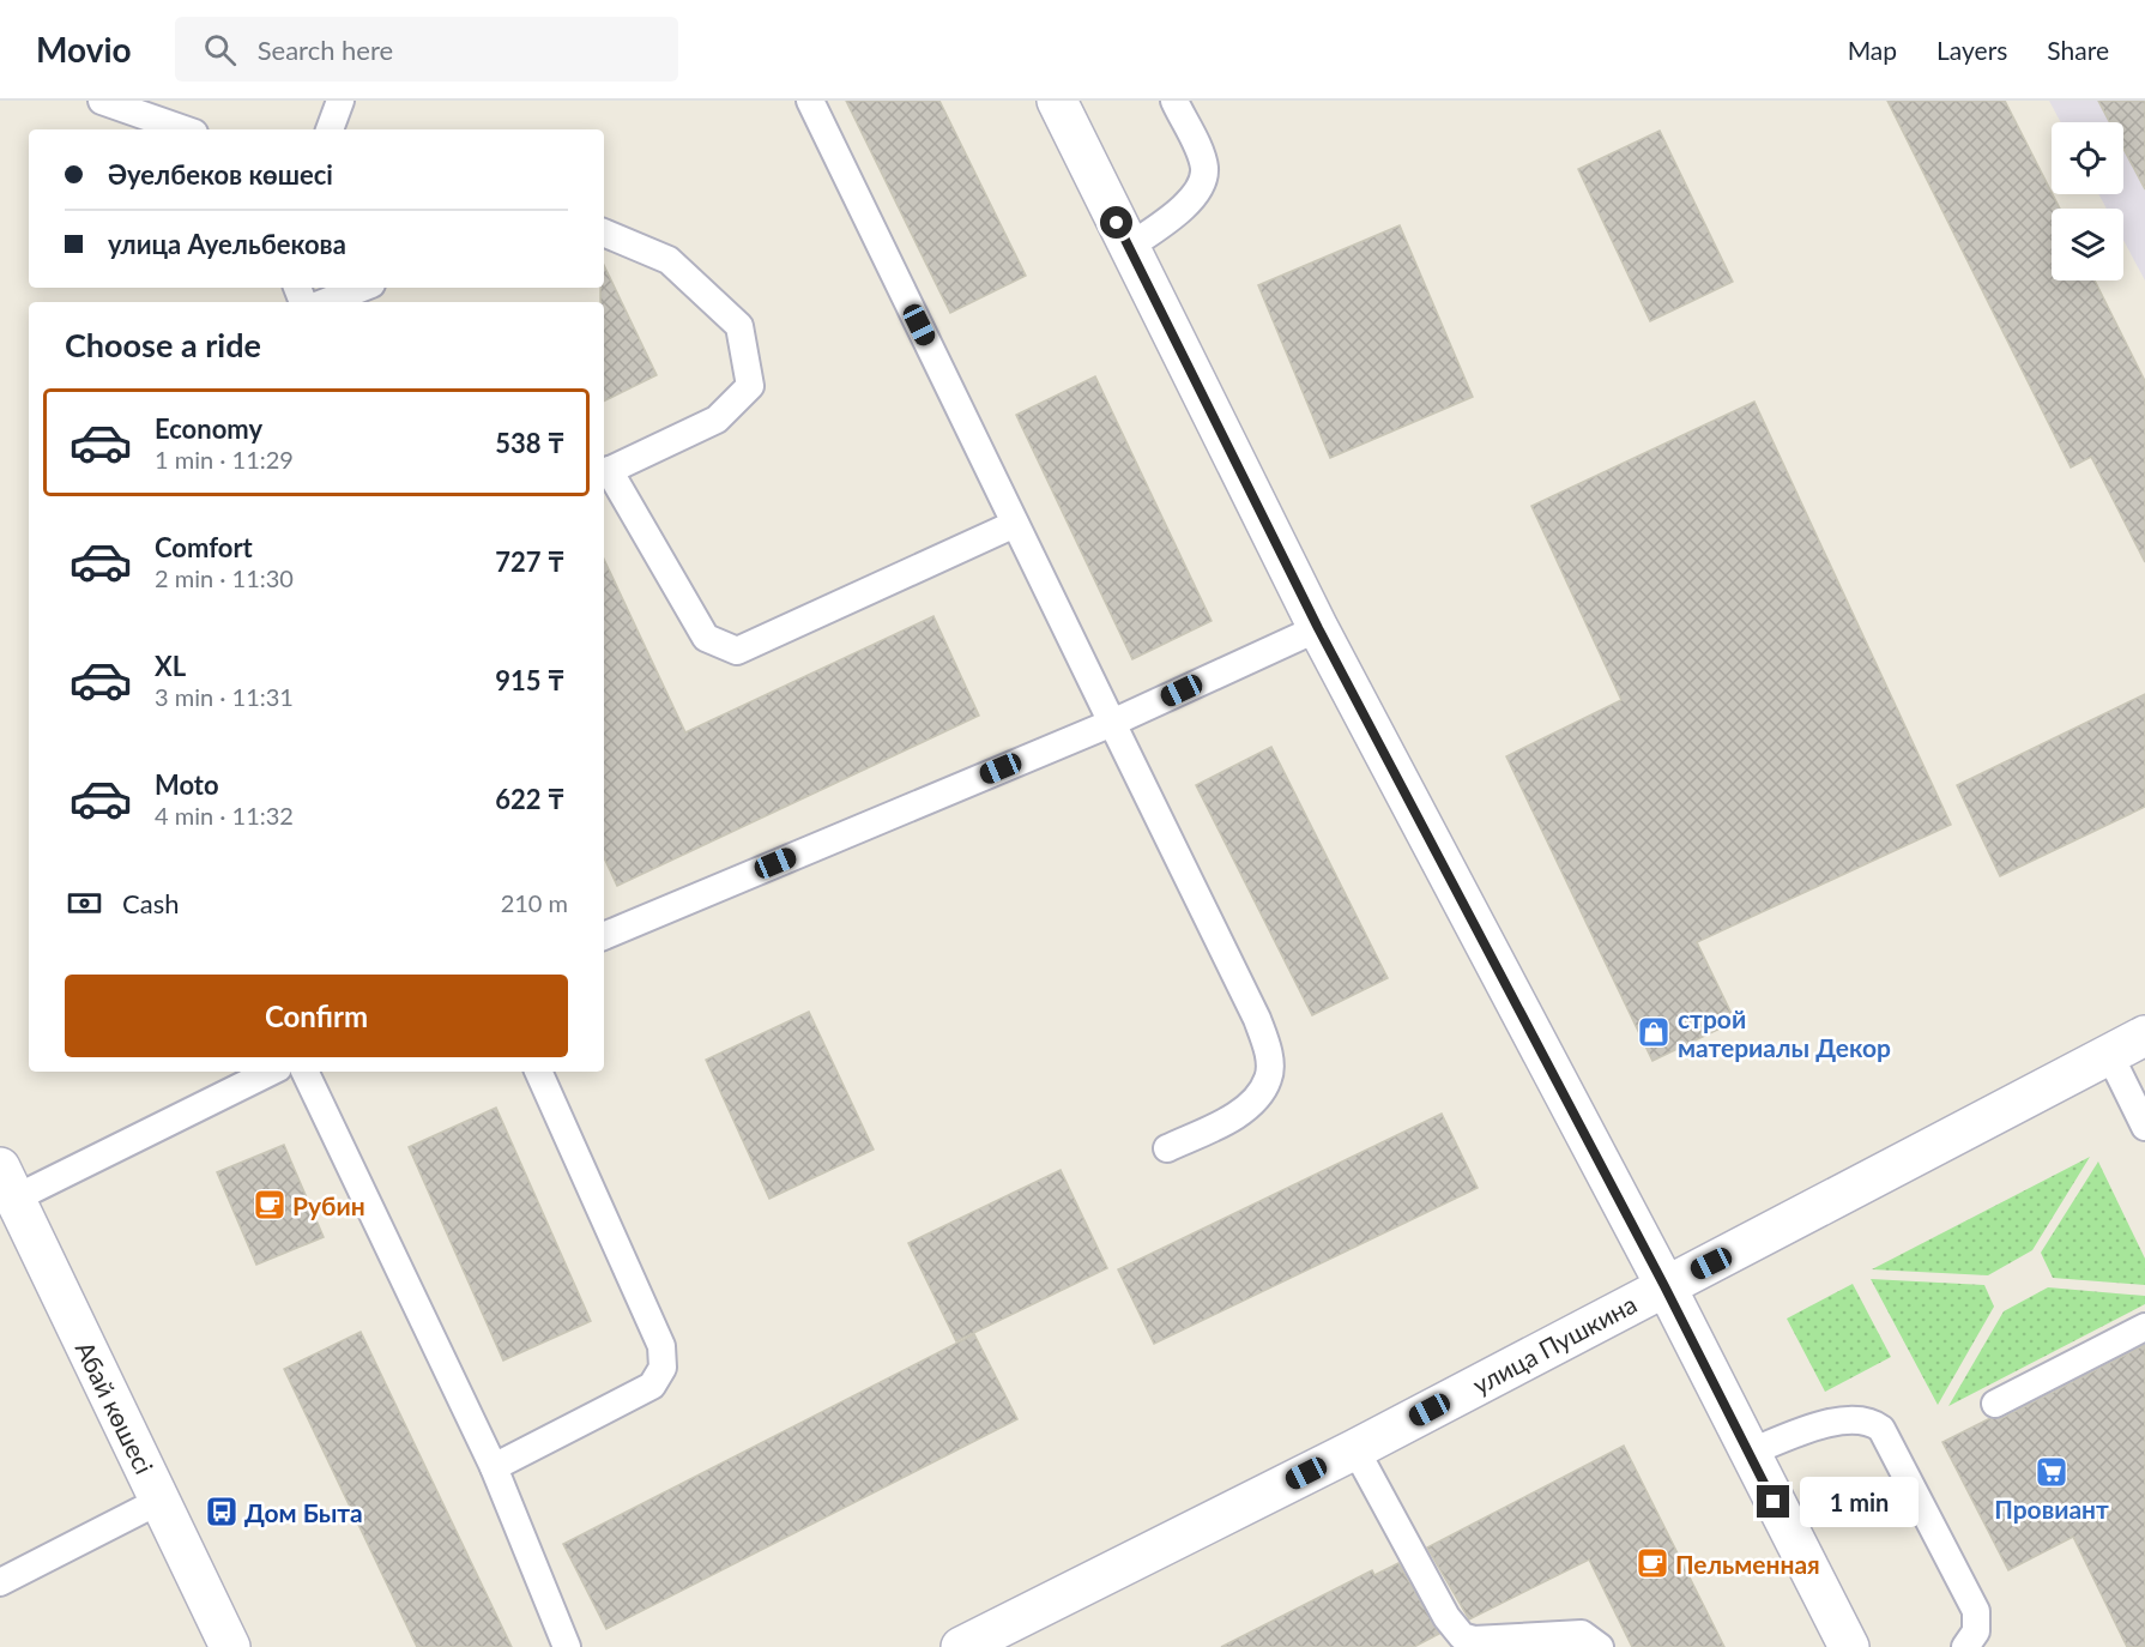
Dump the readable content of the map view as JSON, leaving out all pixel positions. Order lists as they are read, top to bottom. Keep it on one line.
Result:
{"streets":{"street":["улица Пушкина","Абай көшесі"]},"places":{"shop":["строй материалы Декор"],"cafe":["Рубин","Пельменная"],"supermarket":["Провиант"],"bus stop":["Дом Быта"]},"page":{"header":"Movio","search":"Search here","nav":["Map","Layers","Share"],"banner":["Әуелбеков көшесі","улица Ауельбекова"],"heading":"Choose a ride","list":[{"name":"Economy","note":"1 min · 11:29","value":"538 ₸"},{"name":"Comfort","note":"2 min · 11:30","value":"727 ₸"},{"name":"XL","note":"3 min · 11:31","value":"915 ₸"},{"name":"Moto","note":"4 min · 11:32","value":"622 ₸"}],"pay":["Cash","210 m"],"buttons":"Confirm","bubble":"1 min"}}
